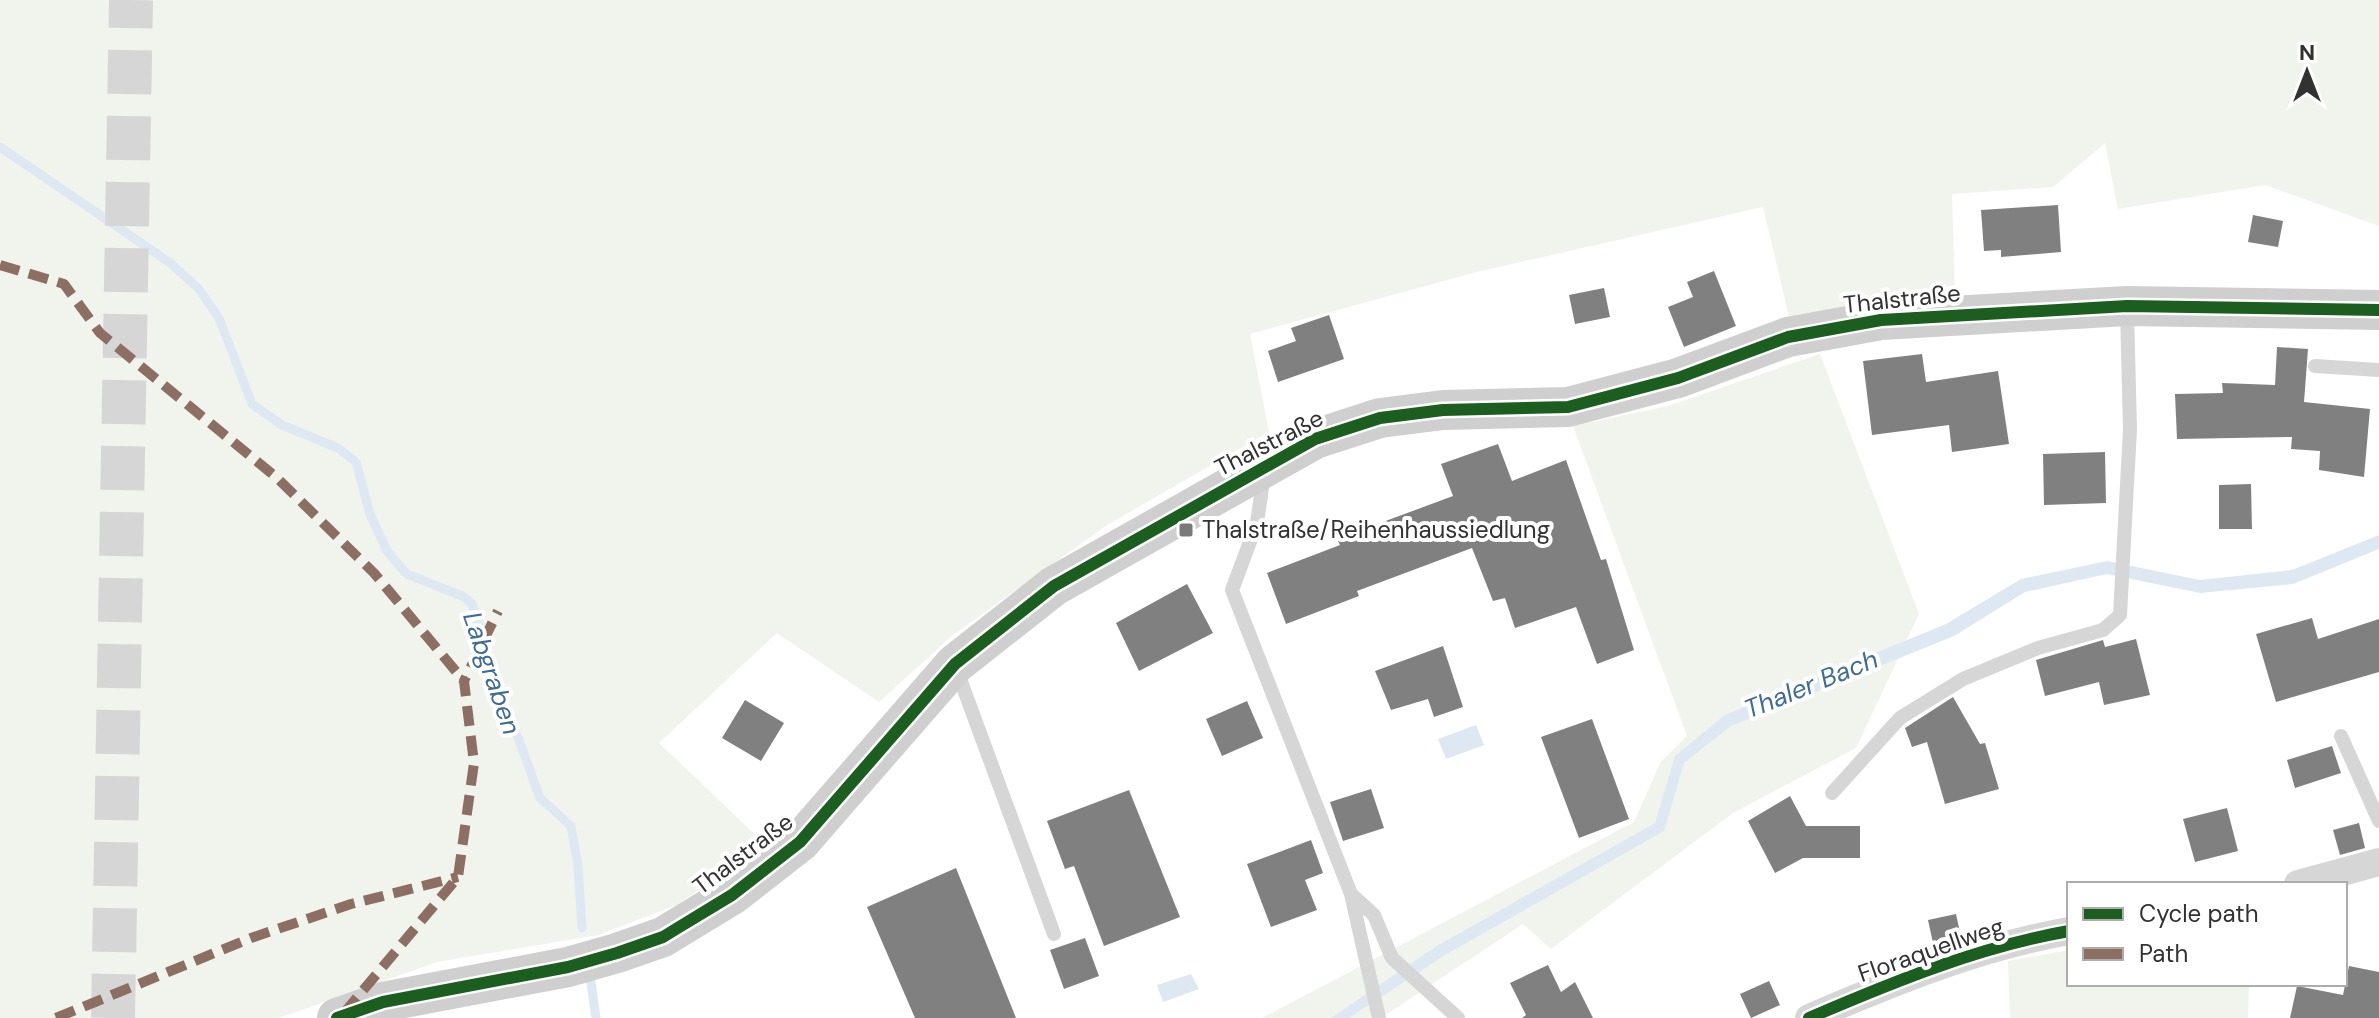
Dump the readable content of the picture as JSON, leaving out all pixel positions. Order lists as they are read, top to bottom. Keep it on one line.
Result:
{"streets":{"main road":["Thalstraße"],"street":["Floraquellweg"]},"water":["Labgraben","Thaler Bach"],"places":{"transit":["Thalstraße/Reihenhaussiedlung"]},"legend":["Cycle path","Path"],"north":"top"}
